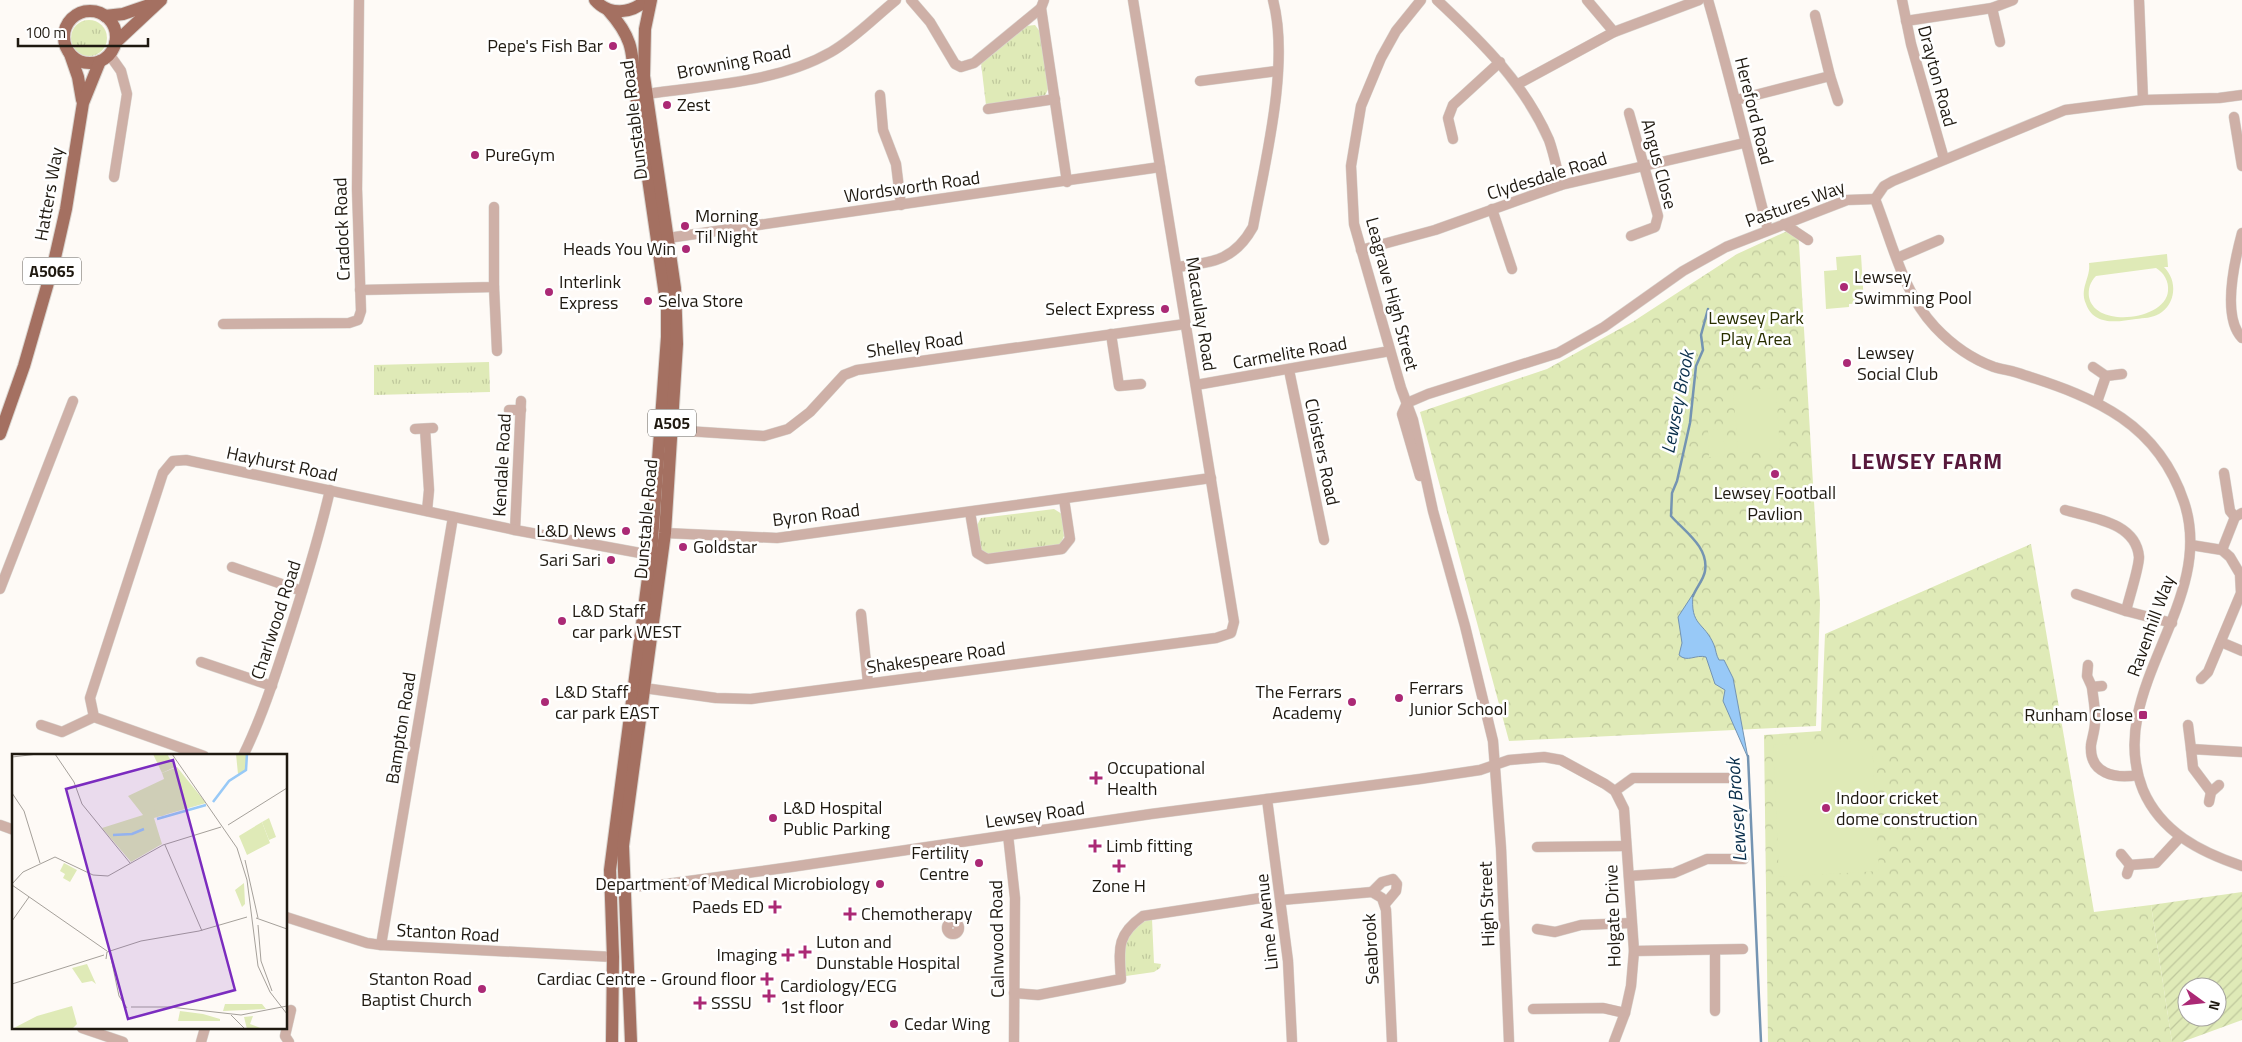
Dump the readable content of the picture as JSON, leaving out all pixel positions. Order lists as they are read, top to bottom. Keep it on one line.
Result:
{"streets":{"main road":["Dunstable Road","Hatters Way","A5065","A505"],"street":["Browning Road","Drayton Road","Hereford Road","Angus Close","Clydesdale Road","Wordsworth Road","Pastures Way","Cradock Road","Leagrave High Street","Macaulay Road","Shelley Road","Carmelite Road","Cloisters Road","Hayhurst Road","Kendale Road","Byron Road","Charlwood Road","Ravenhill Way","Shakespeare Road","Bampton Road","Lewsey Road","High Street","Holgate Drive","Lime Avenue","Stanton Road","Calnwood Road","Seabrook"]},"crossings":[["Browning Road","Dunstable Road"],["Hereford Road","Clydesdale Road"],["Hereford Road","Pastures Way"],["Dunstable Road","Wordsworth Road"],["Dunstable Road","Shelley Road"],["Dunstable Road","A505"],["Dunstable Road","Hayhurst Road"],["Dunstable Road","Byron Road"],["Dunstable Road","Shakespeare Road"],["Dunstable Road","Lewsey Road"],["Dunstable Road","Stanton Road"],["Angus Close","Clydesdale Road"],["Clydesdale Road","Leagrave High Street"],["Wordsworth Road","Macaulay Road"],["Hatters Way","A5065"],["Pastures Way","Leagrave High Street"],["Pastures Way","Ravenhill Way"],["Leagrave High Street","Carmelite Road"],["Leagrave High Street","Lewsey Road"],["Leagrave High Street","High Street"],["Macaulay Road","Shelley Road"],["Macaulay Road","Carmelite Road"],["Macaulay Road","Byron Road"],["Macaulay Road","Shakespeare Road"],["Carmelite Road","Cloisters Road"],["Hayhurst Road","Kendale Road"],["Hayhurst Road","Charlwood Road"],["Hayhurst Road","Bampton Road"],["Bampton Road","Stanton Road"],["Lewsey Road","High Street"],["Lewsey Road","Lime Avenue"],["Lewsey Road","Calnwood Road"],["Lime Avenue","Seabrook"]],"districts":["LEWSEY FARM"],"water":["Lewsey Brook"],"parks":["Lewsey Park Play Area"],"places":{"other":["Pepe's Fish Bar","Zest","PureGym","Morning Til Night","Heads You Win","Lewsey Swimming Pool","Interlink Express","Selva Store","Select Express","Lewsey Social Club","Lewsey Football Pavlion","L&D News","Goldstar","Sari Sari","L&D Staff car park WEST","Ferrars Junior School","L&D Staff car park EAST","The Ferrars Academy","Indoor cricket dome construction","L&D Hospital Public Parking","Fertility Centre","Department of Medical Microbiology","Stanton Road Baptist Church","Cedar Wing"],"transit":["Runham Close"],"health":["Occupational Health","Limb fitting","Zone H","Paeds ED","Chemotherapy","Luton and Dunstable Hospital","Imaging","Cardiac Centre - Ground floor","Cardiology/ECG 1st floor","SSSU"]},"scale_bar":"100 m","north":"right"}
